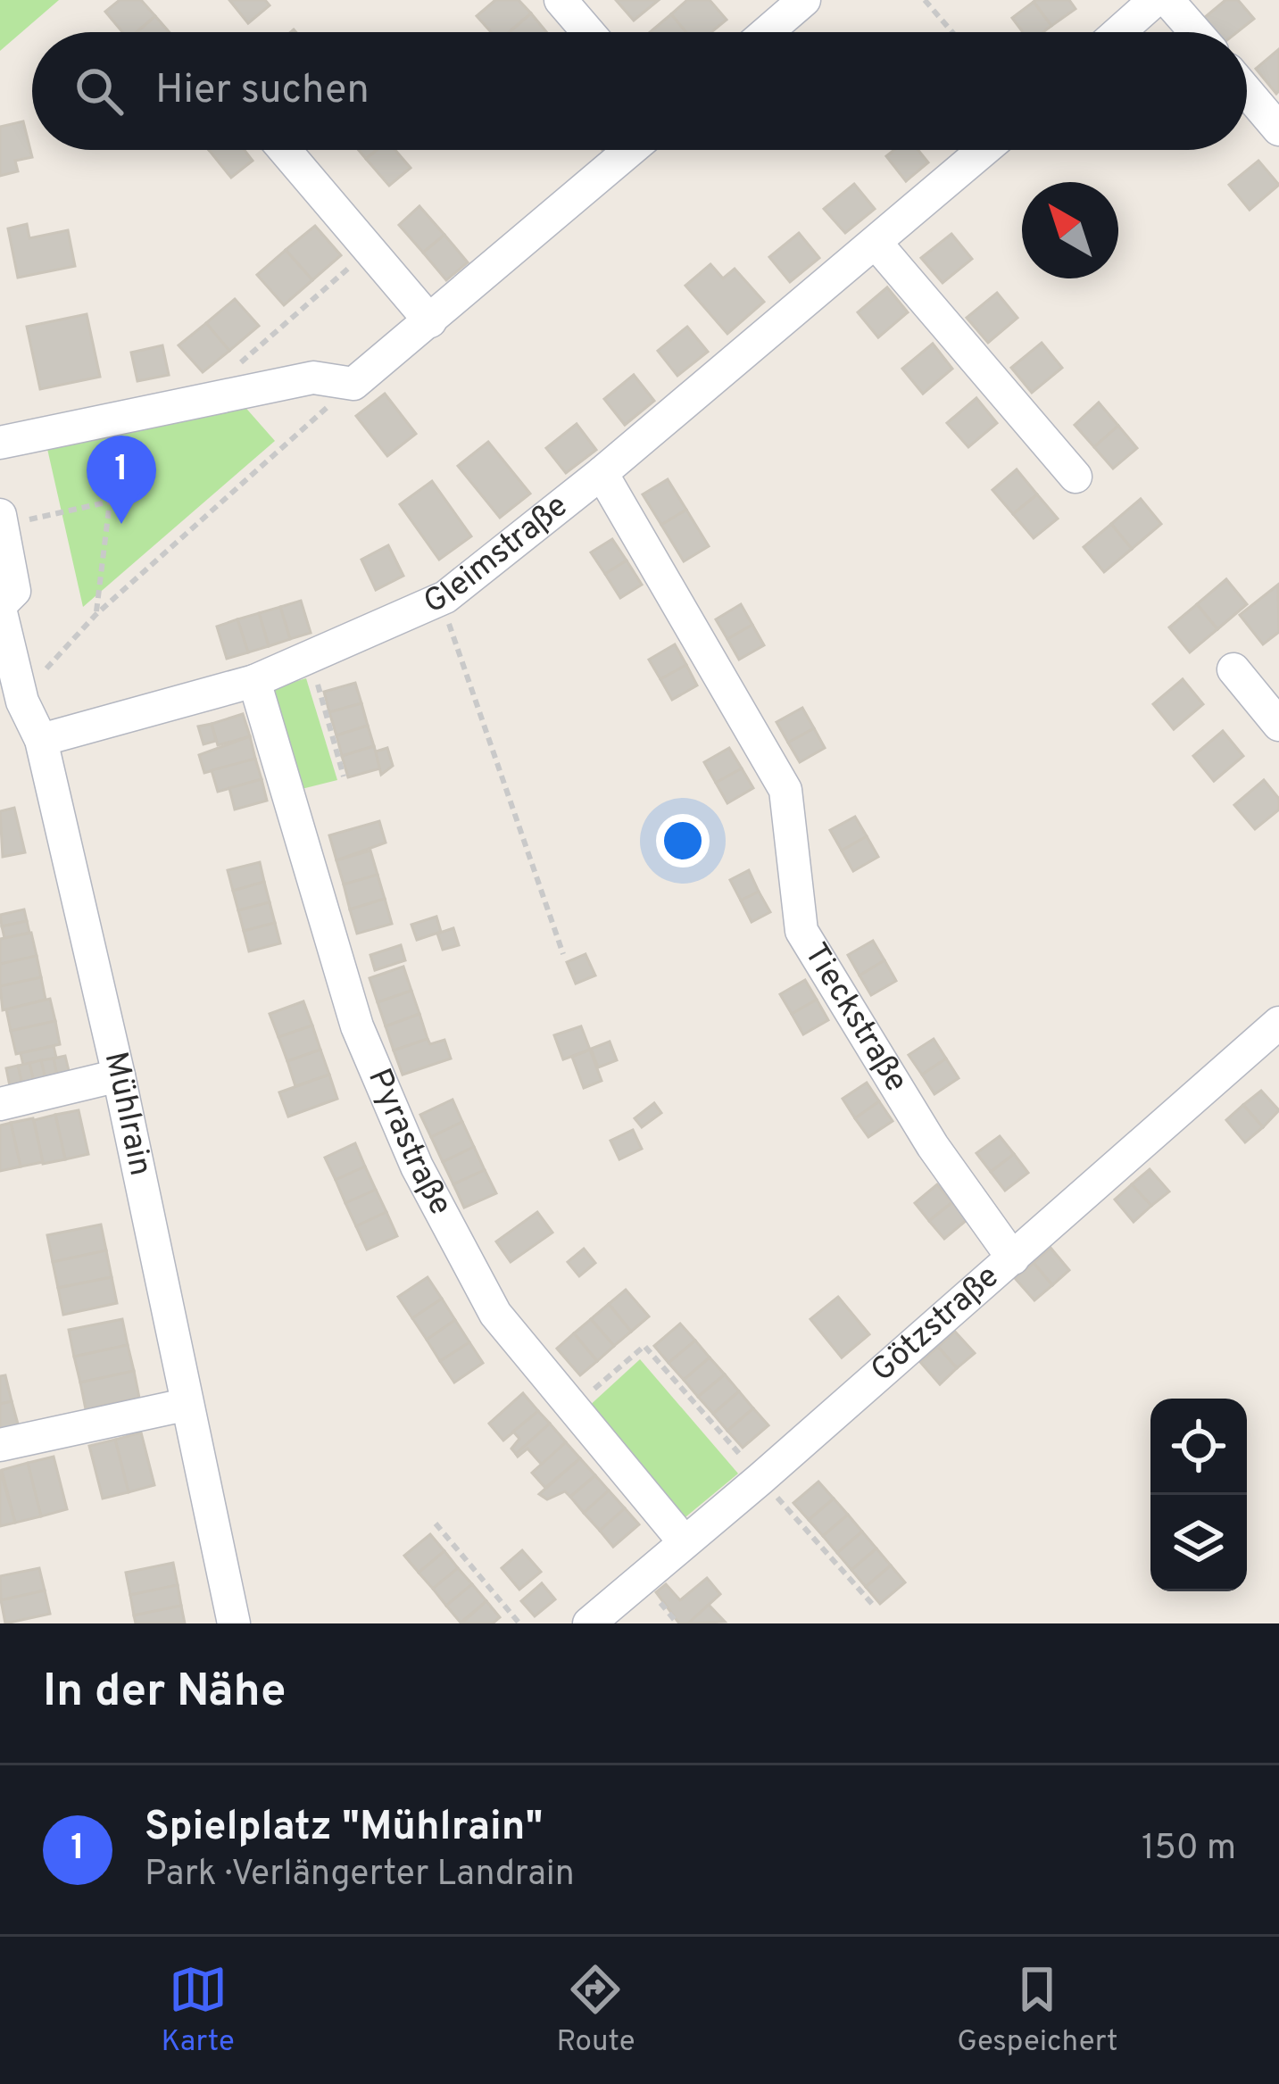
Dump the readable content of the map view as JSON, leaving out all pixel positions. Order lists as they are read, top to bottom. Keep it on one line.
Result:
{"streets":{"street":["Gleimstraße","Tieckstraße","Mühlrain","Pyrastraße","Götzstraße"]},"crossings":[["Gleimstraße","Tieckstraße"],["Gleimstraße","Mühlrain"],["Gleimstraße","Pyrastraße"],["Tieckstraße","Götzstraße"],["Pyrastraße","Götzstraße"]],"north":"top left","page":{"search":"Hier suchen","pins":"1","heading":"In der Nähe","list":[{"mark":"1","name":"Spielplatz \"Mühlrain\"","note":"Park · Verlängerter Landrain","value":"150 m"}],"nav":["Karte","Route","Gespeichert"]}}
